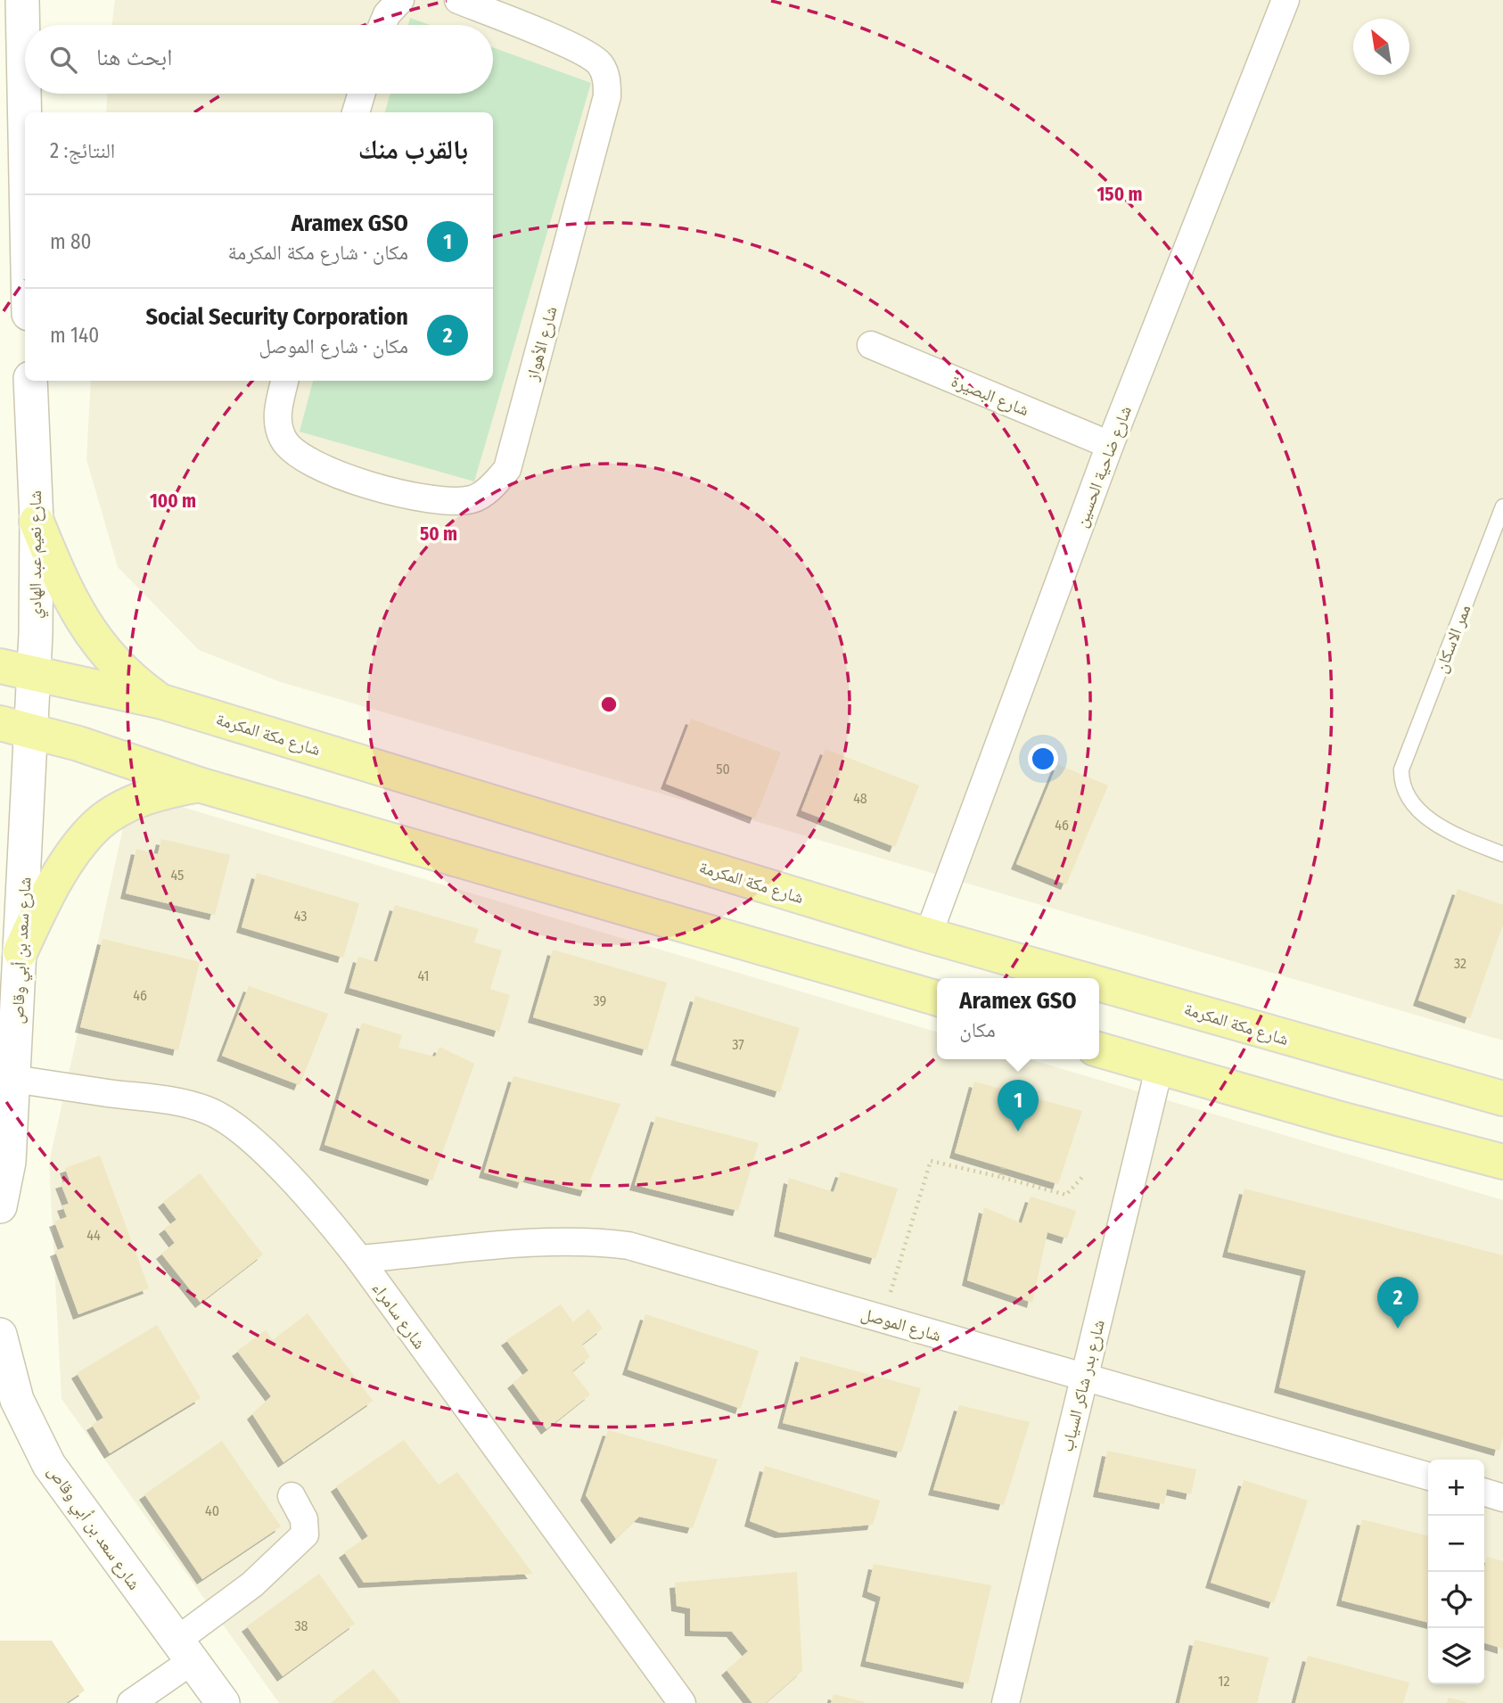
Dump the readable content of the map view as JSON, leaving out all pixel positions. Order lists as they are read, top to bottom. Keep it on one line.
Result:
{"streets":{"main road":["شارع مكة المكرمة"],"street":["شارع الأهواز","شارع البصيرة","شارع ضاحية الحسين","شارع نعيم عبد الهادي","شارع سعد بن أبي وقاص","شارع سامراء","شارع الموصل","شارع بدر شاكر السياب"],"lane":["ممر الاسكان"]},"crossings":[["شارع البصيرة","شارع ضاحية الحسين"],["شارع ضاحية الحسين","شارع مكة المكرمة"],["شارع نعيم عبد الهادي","شارع مكة المكرمة"],["شارع نعيم عبد الهادي","شارع سعد بن أبي وقاص"],["شارع سعد بن أبي وقاص","شارع سامراء"],["شارع سامراء","شارع الموصل"],["شارع الموصل","شارع بدر شاكر السياب"]],"house_numbers":["50","48","46","45","43","32","41","46","39","37","44","40","38","12"],"north":"top left","page":{"search":"ابحث هنا","heading":["بالقرب منك","النتائج: 2"],"list":[{"mark":"1","name":"Aramex GSO","note":"مكان · شارع مكة المكرمة","value":"80 m"},{"mark":"2","name":"Social Security Corporation","note":"مكان · شارع الموصل","value":"140 m"}],"popup":["Aramex GSO","مكان"],"pins":["1","2"],"map_buttons":["+","−"]},"rings":["150 m","100 m","50 m"]}
